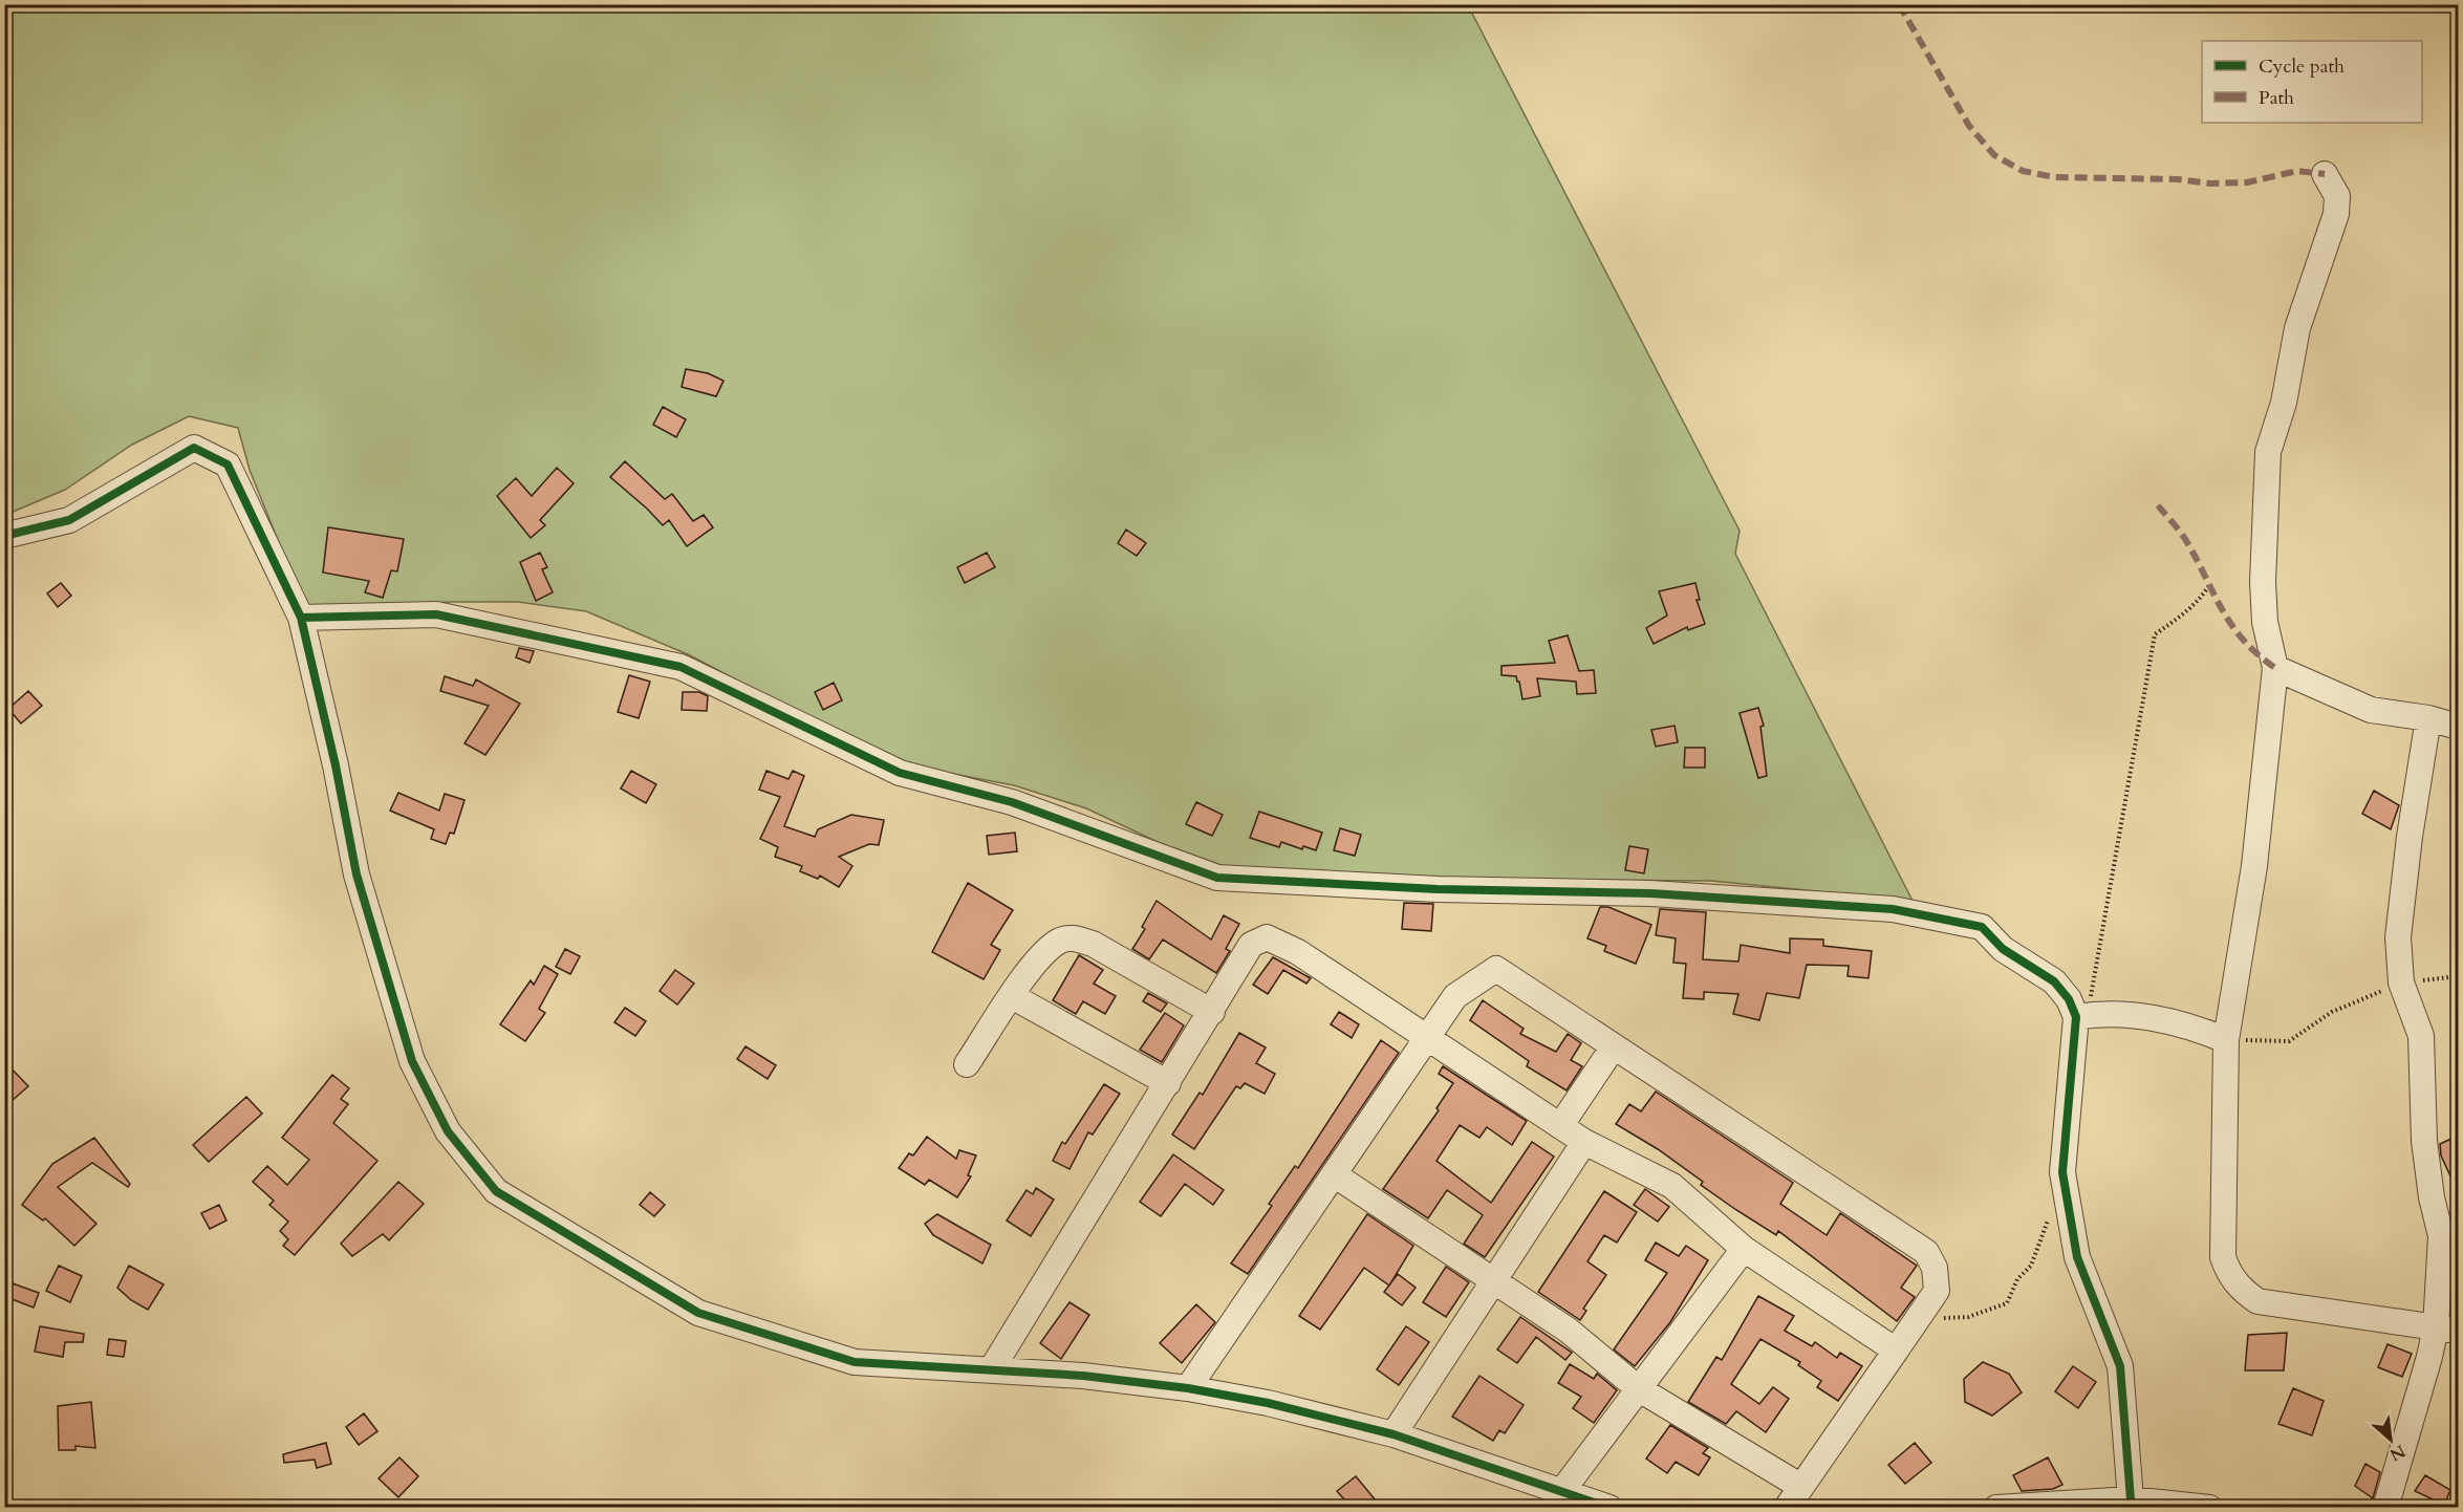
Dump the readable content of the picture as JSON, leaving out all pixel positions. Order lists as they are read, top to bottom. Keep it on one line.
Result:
{"legend":["Cycle path","Path"],"north":"bottom right"}
